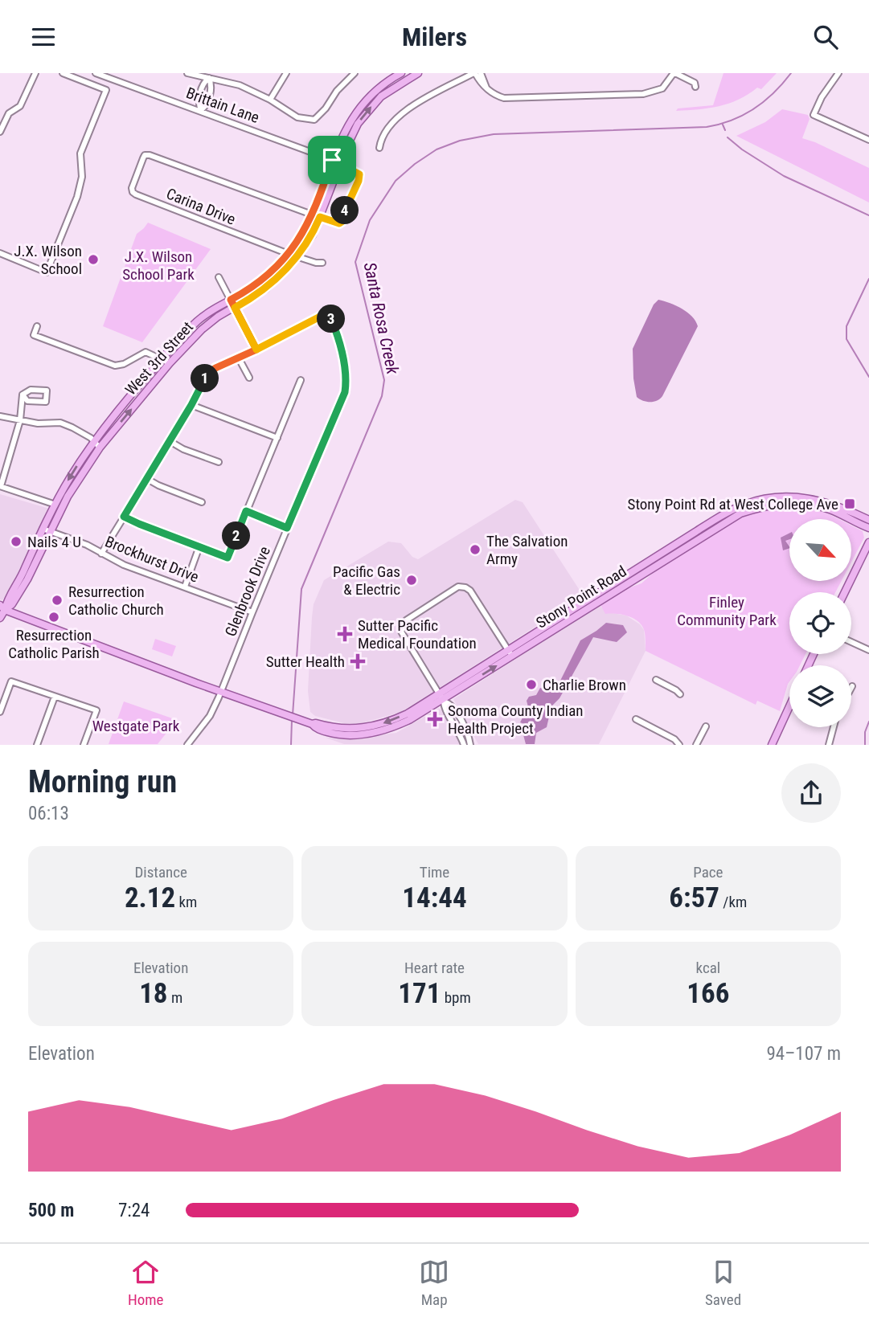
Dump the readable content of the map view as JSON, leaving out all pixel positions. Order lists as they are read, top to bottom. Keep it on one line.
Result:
{"streets":{"main road":["West 3rd Street","Stony Point Road"],"street":["Brittain Lane","Carina Drive","Brockhurst Drive","Glenbrook Drive"]},"crossings":[["Brittain Lane","West 3rd Street"],["Carina Drive","West 3rd Street"],["West 3rd Street","Brockhurst Drive"],["West 3rd Street","Stony Point Road"],["Brockhurst Drive","Glenbrook Drive"],["Glenbrook Drive","Stony Point Road"]],"water":["Santa Rosa Creek"],"parks":["J.X. Wilson School Park","Finley Community Park","Westgate Park"],"places":{"other":["J.X. Wilson School","Nails 4 U","The Salvation Army","Pacific Gas & Electric","Resurrection Catholic Church","Resurrection Catholic Parish","Charlie Brown"],"transit":["Stony Point Rd at West College Ave"],"health":["Sutter Pacific Medical Foundation","Sutter Health","Sonoma County Indian Health Project"]},"north":"bottom right","page":{"header":"Milers","pins":["4","3","1","2"],"heading":["Morning run","06:13"],"stats":[["Distance","2.12 km"],["Time","14:44"],["Pace","6:57 /km"],["Elevation","18 m"],["Heart rate","171 bpm"],["kcal","166"]],"chart":["Elevation","94–107 m"],"list":[{"name":"500 m","note":"7:24"}],"tabs":["Home","Map","Saved"]}}
